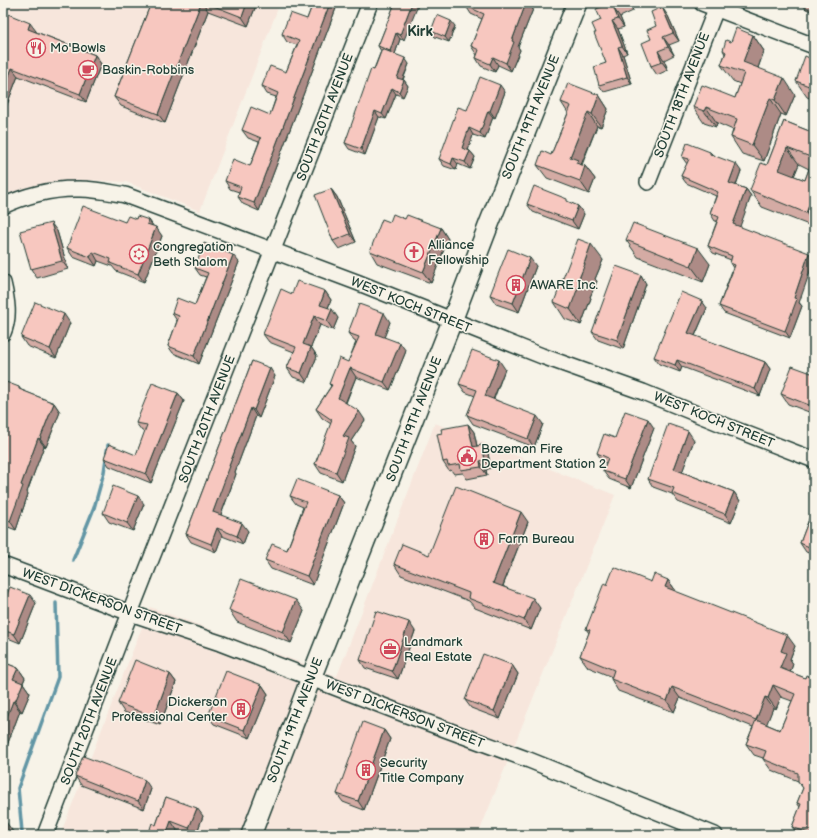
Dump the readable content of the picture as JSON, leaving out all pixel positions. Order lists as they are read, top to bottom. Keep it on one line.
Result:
{"streets":{"main road":["SOUTH 19TH AVENUE"],"street":["SOUTH 18TH AVENUE","SOUTH 20TH AVENUE","WEST KOCH STREET","WEST DICKERSON STREET"]},"crossings":[["SOUTH 20TH AVENUE","WEST KOCH STREET"],["SOUTH 20TH AVENUE","WEST DICKERSON STREET"],["SOUTH 19TH AVENUE","WEST KOCH STREET"],["SOUTH 19TH AVENUE","WEST DICKERSON STREET"]],"districts":["Kirk"],"places":{"restaurant":["Mo'Bowls"],"cafe":["Baskin-Robbins"],"church":["Alliance Fellowship"],"synagogue":["Congregation Beth Shalom"],"building":["AWARE Inc.","Farm Bureau","Dickerson Professional Center","Security Title Company"],"public building":["Bozeman Fire Department Station 2"],"office":["Landmark Real Estate"]}}
